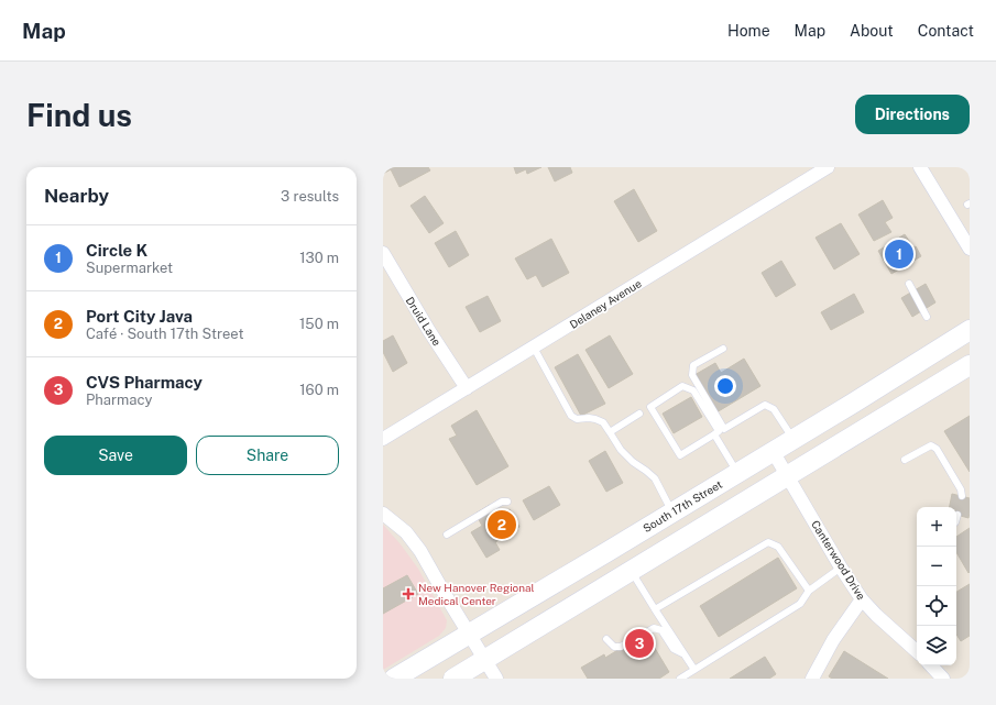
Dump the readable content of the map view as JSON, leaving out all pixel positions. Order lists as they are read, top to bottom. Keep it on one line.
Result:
{"streets":{"main road":["South 17th Street"],"street":["Delaney Avenue","Druid Lane","Canterwood Drive"]},"crossings":[["Delaney Avenue","Druid Lane"],["South 17th Street","Canterwood Drive"]],"places":{"health":["New Hanover Regional Medical Center"]},"page":{"header":"Map","nav":["Home","Map","About","Contact"],"buttons":["Directions",["Save","Share"]],"title":"Find us","heading":["Nearby","3 results"],"list":[{"mark":"1","name":"Circle K","note":"Supermarket","value":"130 m"},{"mark":"2","name":"Port City Java","note":"Café · South 17th Street","value":"150 m"},{"mark":"3","name":"CVS Pharmacy","note":"Pharmacy","value":"160 m"}],"pins":["1","2","3"],"map_buttons":["+","−"]}}
